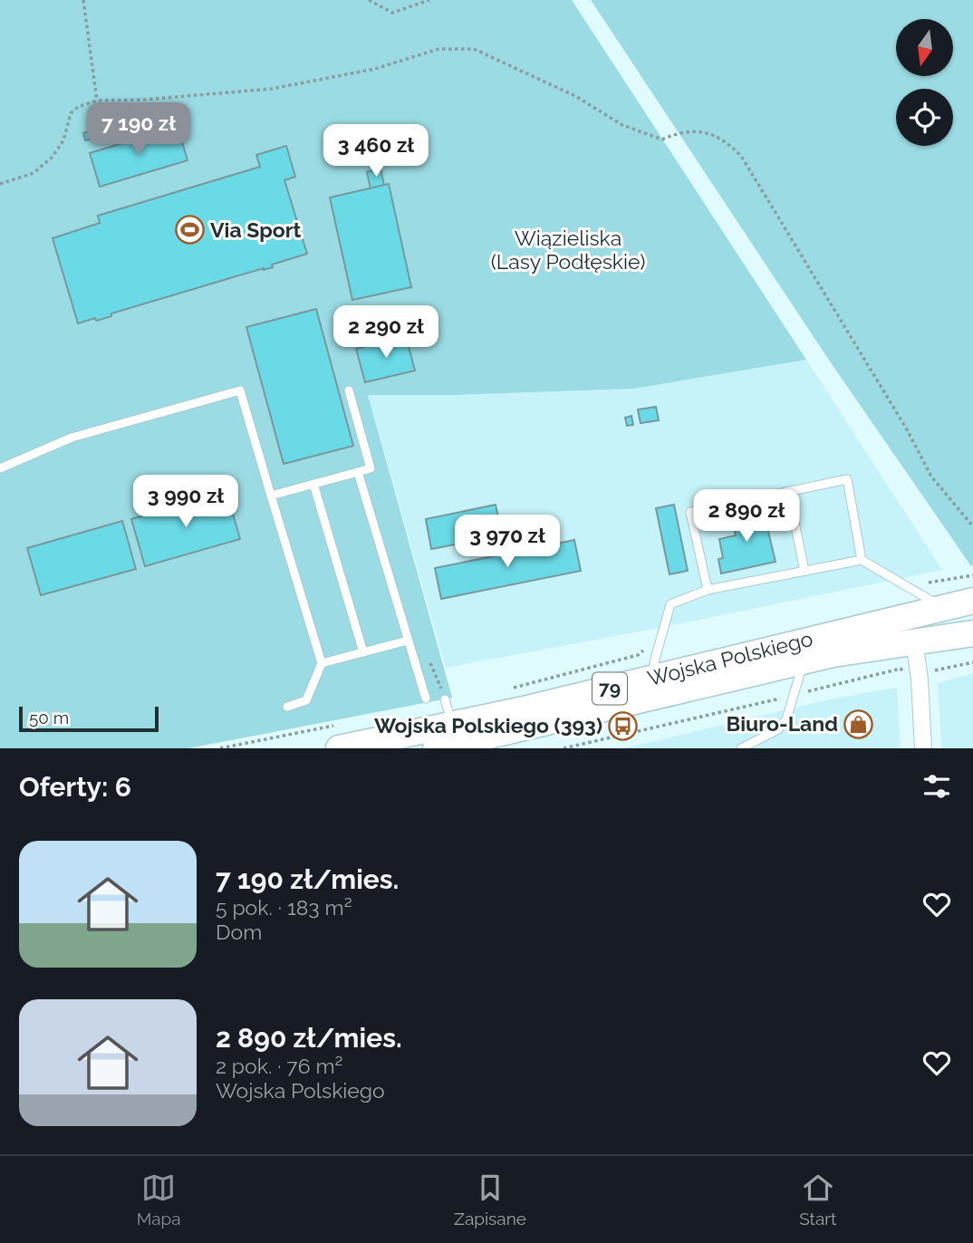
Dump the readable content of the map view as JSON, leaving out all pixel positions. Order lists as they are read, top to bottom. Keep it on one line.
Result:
{"streets":{"main road":["Wojska Polskiego","79"]},"parks":["Wiązieliska (Lasy Podłęskie)"],"places":{"sports":["Via Sport"],"shop":["Biuro-Land"],"bus stop":["Wojska Polskiego (393)"]},"scale_bar":"50 m","north":"bottom","page":{"price":["7 190 zł","3 460 zł","2 290 zł","3 990 zł","2 890 zł","3 970 zł"],"scale":"50 m","heading":"Oferty: 6","list":[{"name":"7 190 zł/mies.","note":"5 pok. · 183 m² · Dom"},{"name":"2 890 zł/mies.","note":"2 pok. · 76 m² · Wojska Polskiego"}],"tabs":["Mapa","Zapisane","Start"]}}
